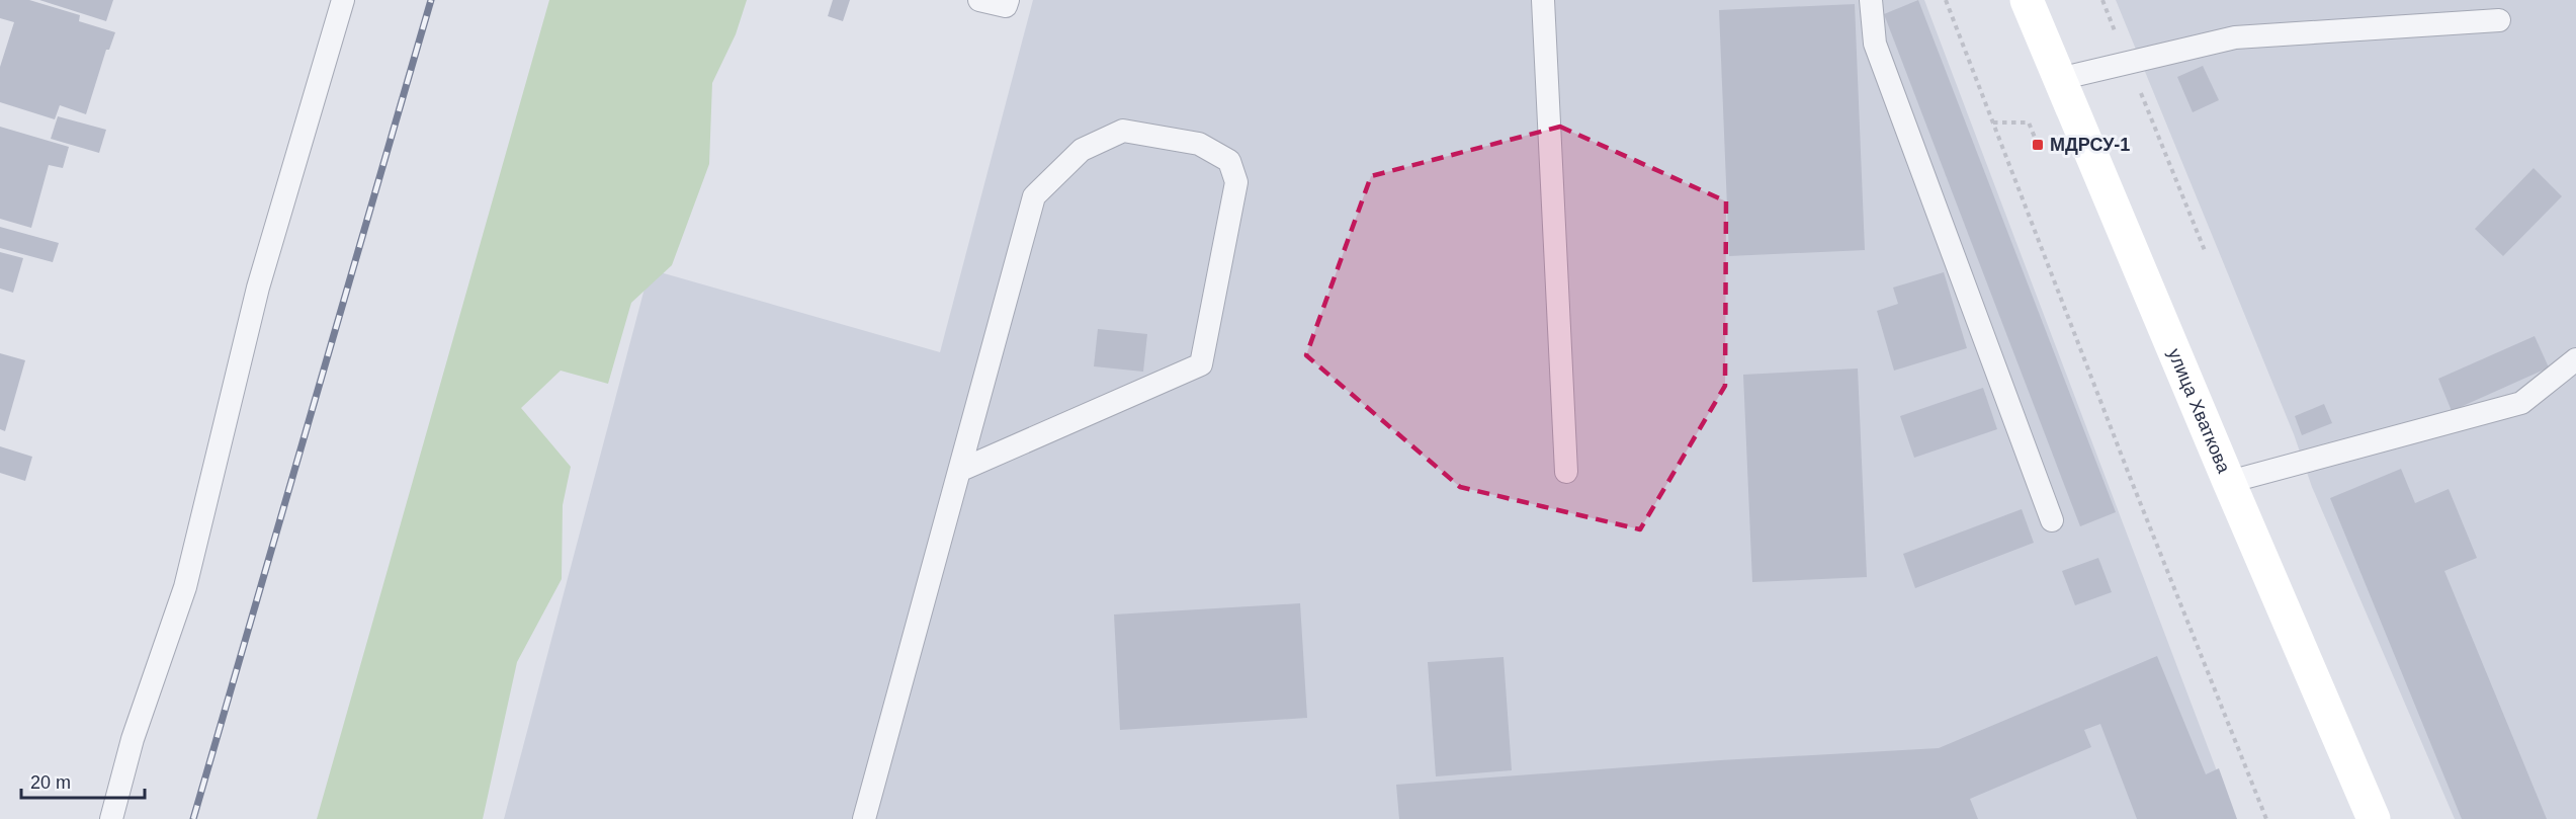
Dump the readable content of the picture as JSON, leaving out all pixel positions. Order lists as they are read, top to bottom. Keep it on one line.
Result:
{"streets":{"main road":["улица Хваткова"]},"places":{"transit":["МДРСУ-1"]},"scale_bar":"20 m"}
